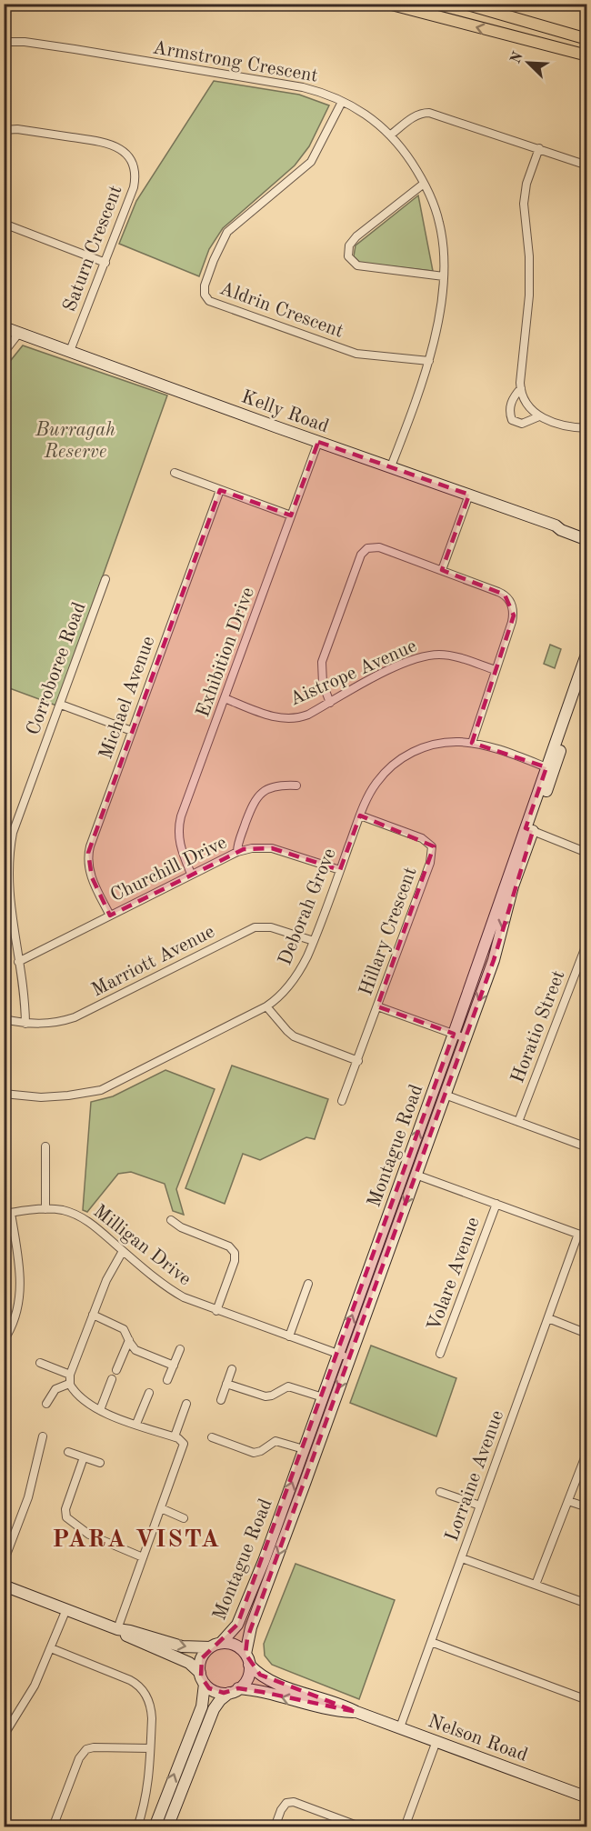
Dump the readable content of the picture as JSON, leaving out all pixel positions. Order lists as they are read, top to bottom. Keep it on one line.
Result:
{"streets":{"main road":["Kelly Road","Montague Road","Nelson Road"],"street":["Armstrong Crescent","Saturn Crescent","Aldrin Crescent","Exhibition Drive","Corroboree Road","Aistrope Avenue","Michael Avenue","Churchill Drive","Deborah Grove","Hillary Crescent","Marriott Avenue","Horatio Street","Milligan Drive","Volare Avenue","Lorraine Avenue"]},"crossings":[["Armstrong Crescent","Aldrin Crescent"],["Armstrong Crescent","Kelly Road"],["Saturn Crescent","Kelly Road"],["Kelly Road","Exhibition Drive"],["Exhibition Drive","Aistrope Avenue"],["Exhibition Drive","Churchill Drive"],["Corroboree Road","Churchill Drive"],["Corroboree Road","Marriott Avenue"],["Michael Avenue","Churchill Drive"],["Churchill Drive","Deborah Grove"],["Deborah Grove","Hillary Crescent"],["Deborah Grove","Marriott Avenue"],["Deborah Grove","Montague Road"],["Montague Road","Milligan Drive"],["Montague Road","Nelson Road"],["Lorraine Avenue","Nelson Road"]],"districts":["PARA VISTA"],"parks":["Burragah Reserve"],"north":"top left"}
